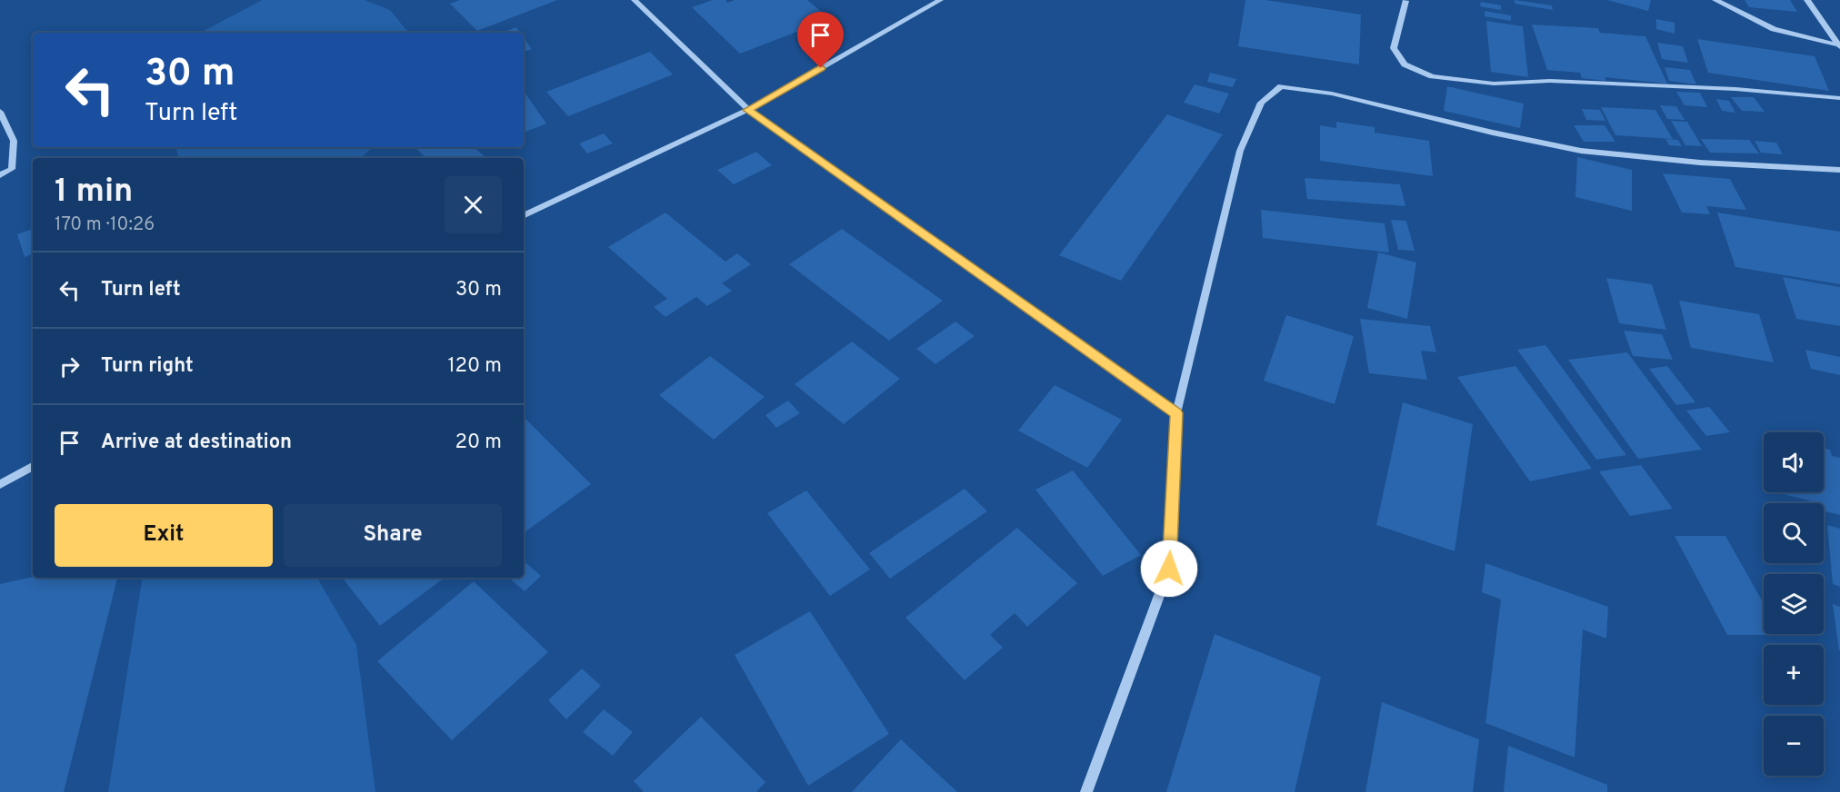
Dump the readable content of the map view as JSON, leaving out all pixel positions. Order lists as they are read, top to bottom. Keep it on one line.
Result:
{"page":{"turn":["30 m","Turn left"],"heading":["1 min","170 m · 10:26"],"list":[{"name":"Turn left","value":"30 m"},{"name":"Turn right","value":"120 m"},{"name":"Arrive at destination","value":"20 m"}],"map_buttons":["+","−"],"buttons":["Exit","Share"]}}
